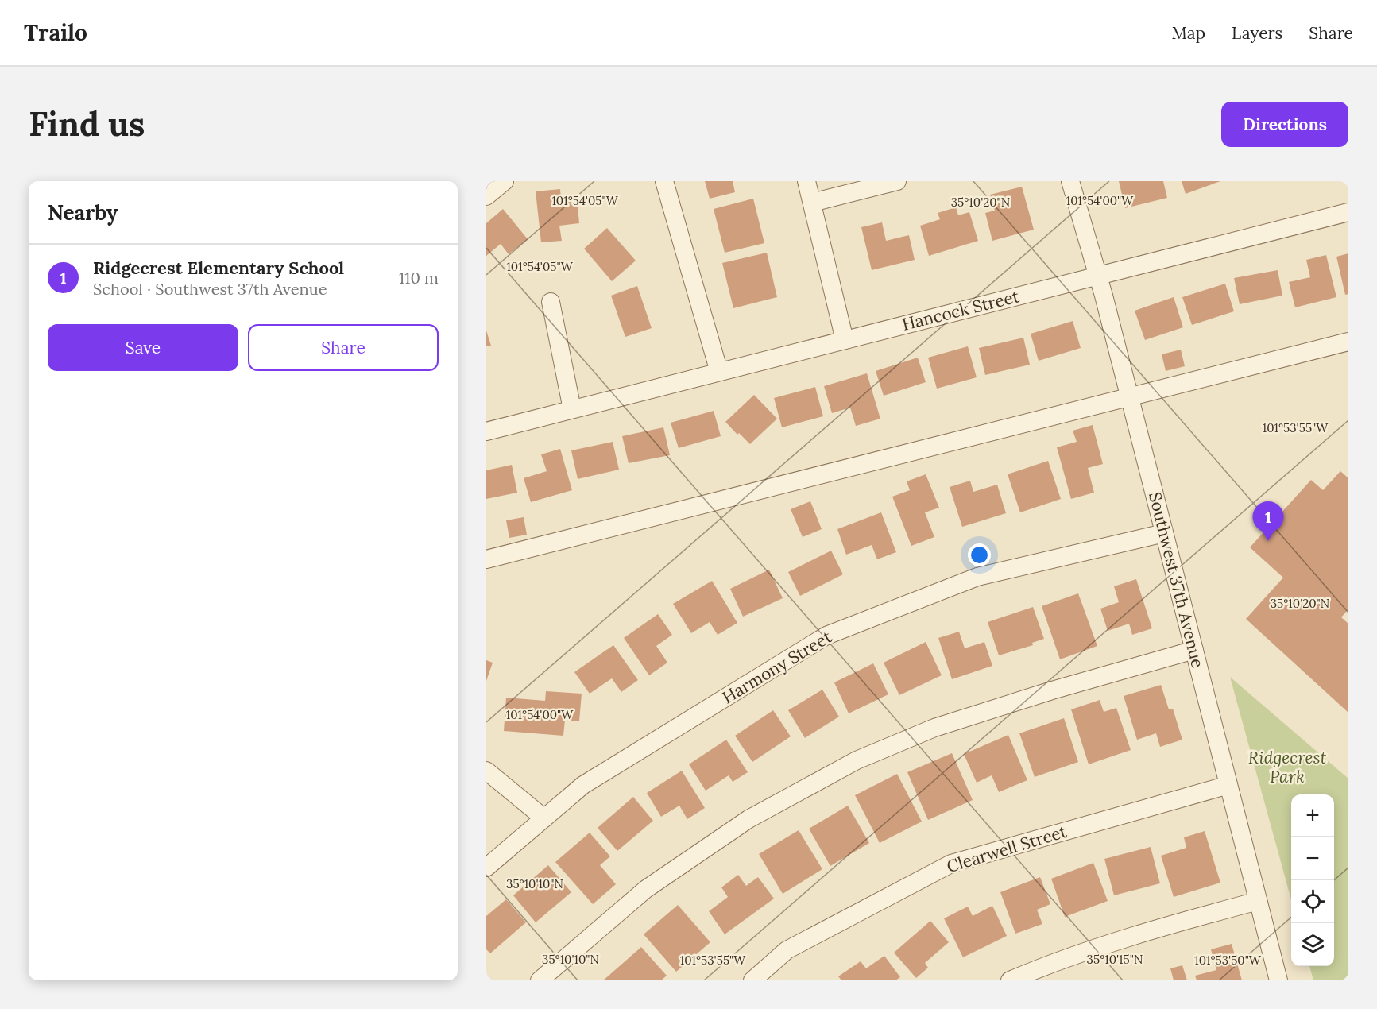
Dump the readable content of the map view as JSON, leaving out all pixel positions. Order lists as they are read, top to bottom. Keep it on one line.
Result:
{"streets":{"street":["Hancock Street","Southwest 37th Avenue","Harmony Street","Clearwell Street"]},"crossings":[["Hancock Street","Southwest 37th Avenue"],["Southwest 37th Avenue","Harmony Street"],["Southwest 37th Avenue","Clearwell Street"]],"parks":["Ridgecrest Park"],"page":{"header":"Trailo","nav":["Map","Layers","Share"],"buttons":["Directions",["Save","Share"]],"title":"Find us","heading":"Nearby","list":[{"mark":"1","name":"Ridgecrest Elementary School","note":"School · Southwest 37th Avenue","value":"110 m"}],"pins":"1","map_buttons":["+","−"]},"coordinates":["101°54'05\"W","101°54'00\"W","35°10'20\"N","101°53'55\"W","35°10'10\"N","35°10'15\"N","101°53'50\"W"]}
